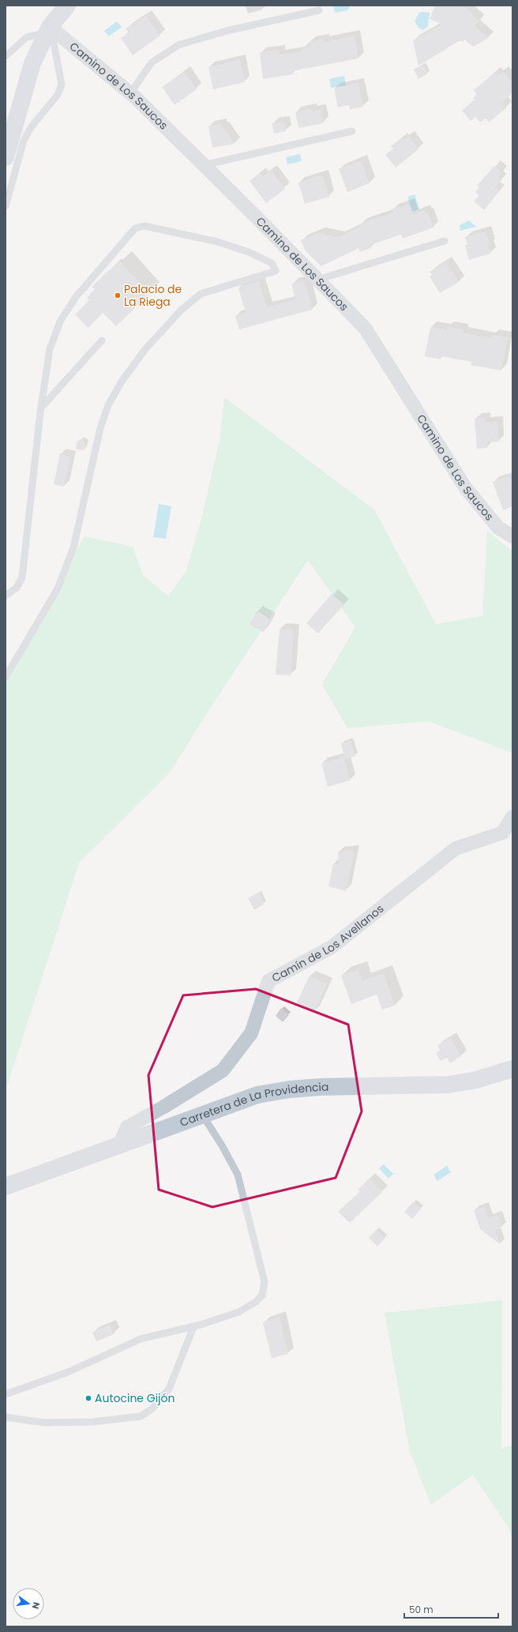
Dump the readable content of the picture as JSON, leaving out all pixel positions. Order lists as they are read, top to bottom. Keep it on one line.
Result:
{"streets":{"street":["Camino de Los Saucos","Camín de Los Avellanos","Carretera de La Providencia"]},"crossings":[["Camín de Los Avellanos","Carretera de La Providencia"]],"places":["Palacio de La Riega","Autocine Gijón"],"scale_bar":"50 m","north":"right"}
